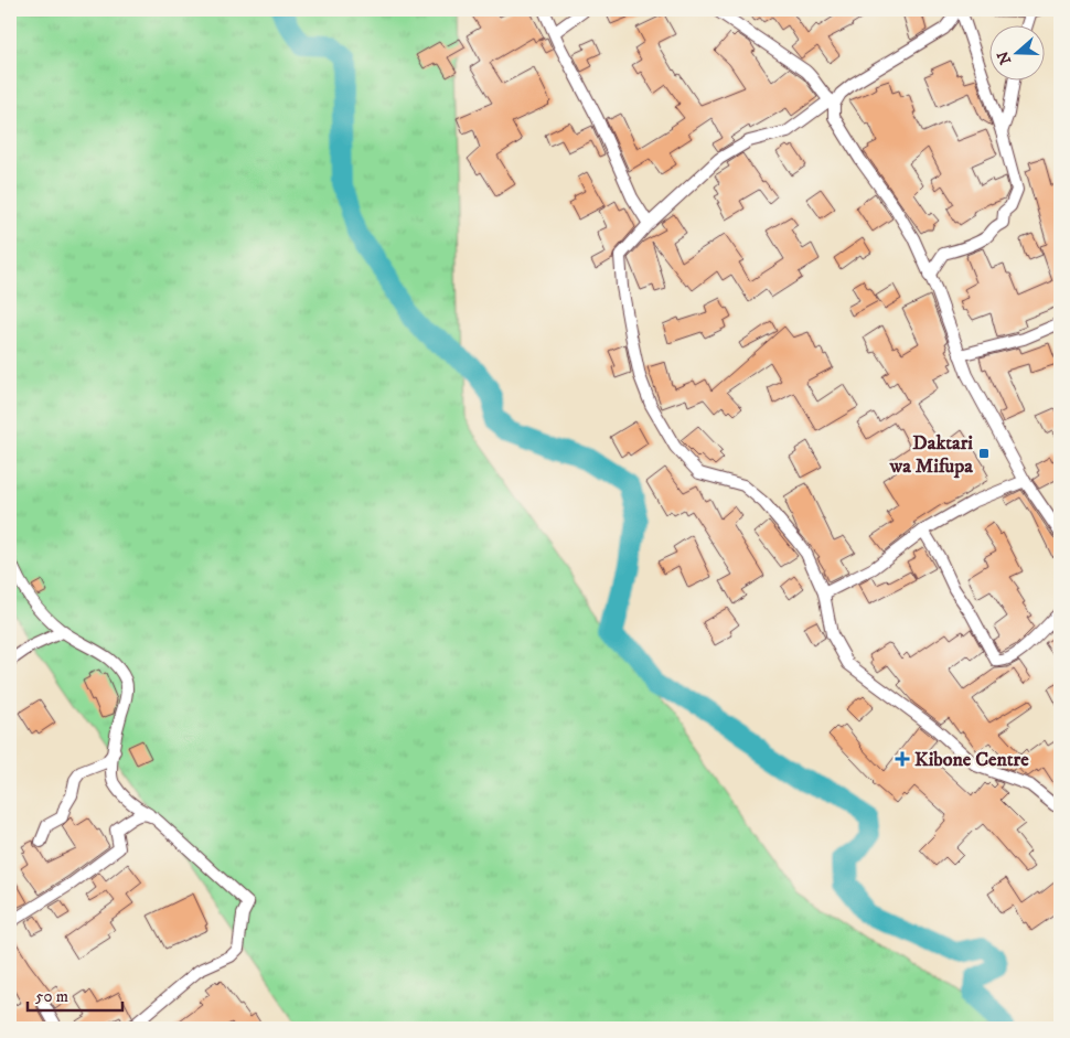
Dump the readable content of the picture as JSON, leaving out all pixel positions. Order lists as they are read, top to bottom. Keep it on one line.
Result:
{"places":{"transit":["Daktari wa Mifupa"],"health":["Kibone Centre"]},"scale_bar":"50 m","north":"left"}
